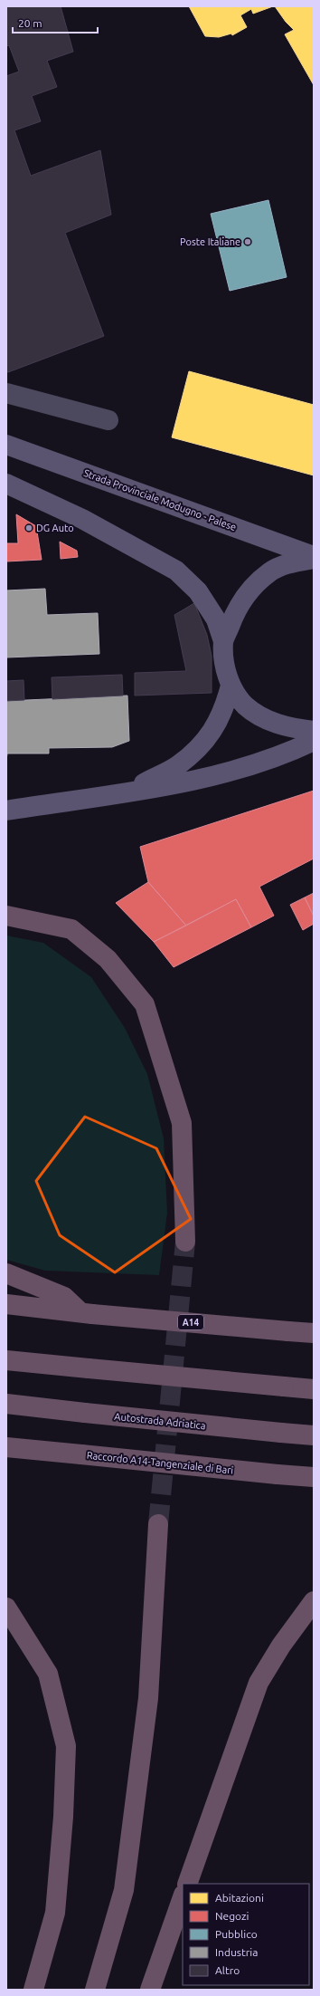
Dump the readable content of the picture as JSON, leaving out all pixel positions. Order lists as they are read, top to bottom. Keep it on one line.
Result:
{"streets":{"highway":["A14","Autostrada Adriatica","Raccordo A14-Tangenziale di Bari"],"main road":["Strada Provinciale Modugno - Palese"]},"places":["Poste Italiane","DG Auto"],"legend":["Abitazioni","Negozi","Pubblico","Industria","Altro"],"scale_bar":"20 m"}
